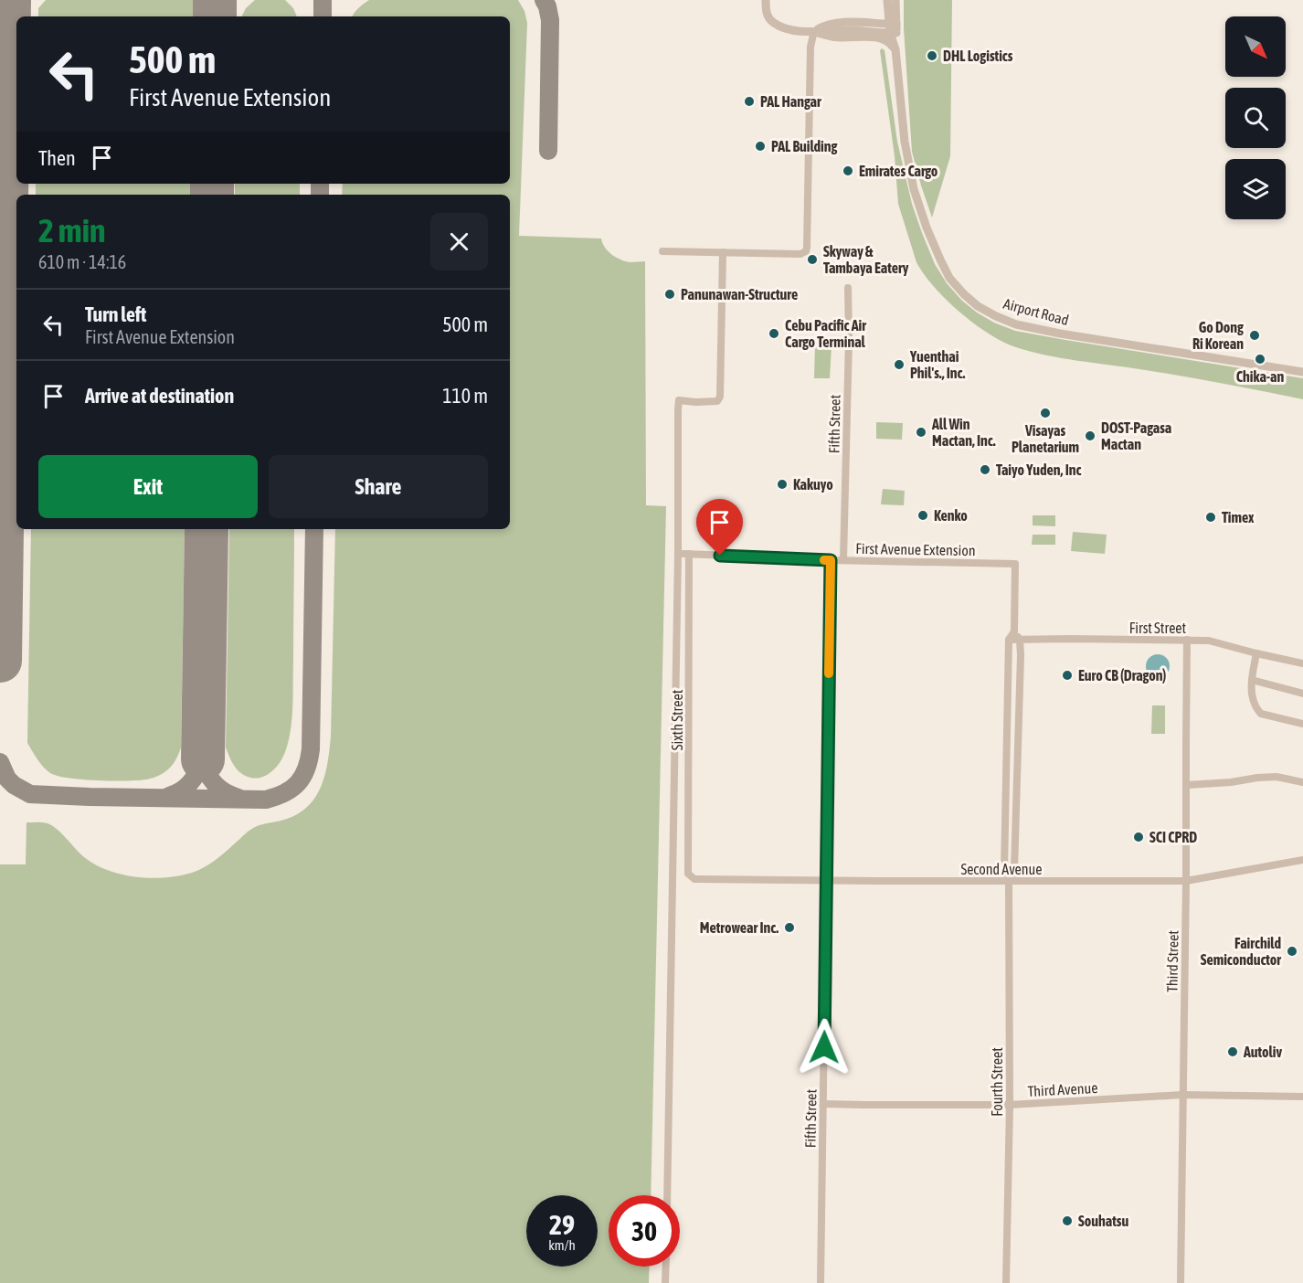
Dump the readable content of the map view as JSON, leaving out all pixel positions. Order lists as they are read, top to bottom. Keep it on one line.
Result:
{"streets":{"street":["Airport Road","Fifth Street","First Avenue Extension","First Street","Sixth Street","Second Avenue","Third Street","Fourth Street","Third Avenue"]},"crossings":[["Fifth Street","First Avenue Extension"],["Fifth Street","Second Avenue"],["Fifth Street","Third Avenue"],["First Avenue Extension","Sixth Street"],["First Street","Third Street"],["First Street","Fourth Street"],["Sixth Street","Second Avenue"],["Second Avenue","Third Street"],["Second Avenue","Fourth Street"],["Third Street","Third Avenue"],["Fourth Street","Third Avenue"]],"places":["DHL Logistics","PAL Hangar","PAL Building","Emirates Cargo","Skyway & Tambaya Eatery","Panunawan-Structure","Cebu Pacific Air Cargo Terminal","Go Dong Ri Korean","Chika-an","Yuenthai Phil's., Inc.","Visayas Planetarium","All Win Mactan, Inc.","DOST-Pagasa Mactan","Taiyo Yuden, Inc","Kakuyo","Kenko","Timex","Euro CB (Dragon)","SCI CPRD","Metrowear Inc.","Fairchild Semiconductor","Autoliv","Souhatsu"],"north":"bottom right","page":{"turn":["500 m","First Avenue Extension"],"then":"Then","heading":["2 min","610 m · 14:16"],"list":[{"name":"Turn left","note":"First Avenue Extension","value":"500 m"},{"name":"Arrive at destination","value":"110 m"}],"buttons":["Exit","Share"],"speed":"29 km/h","limit":"30"}}
